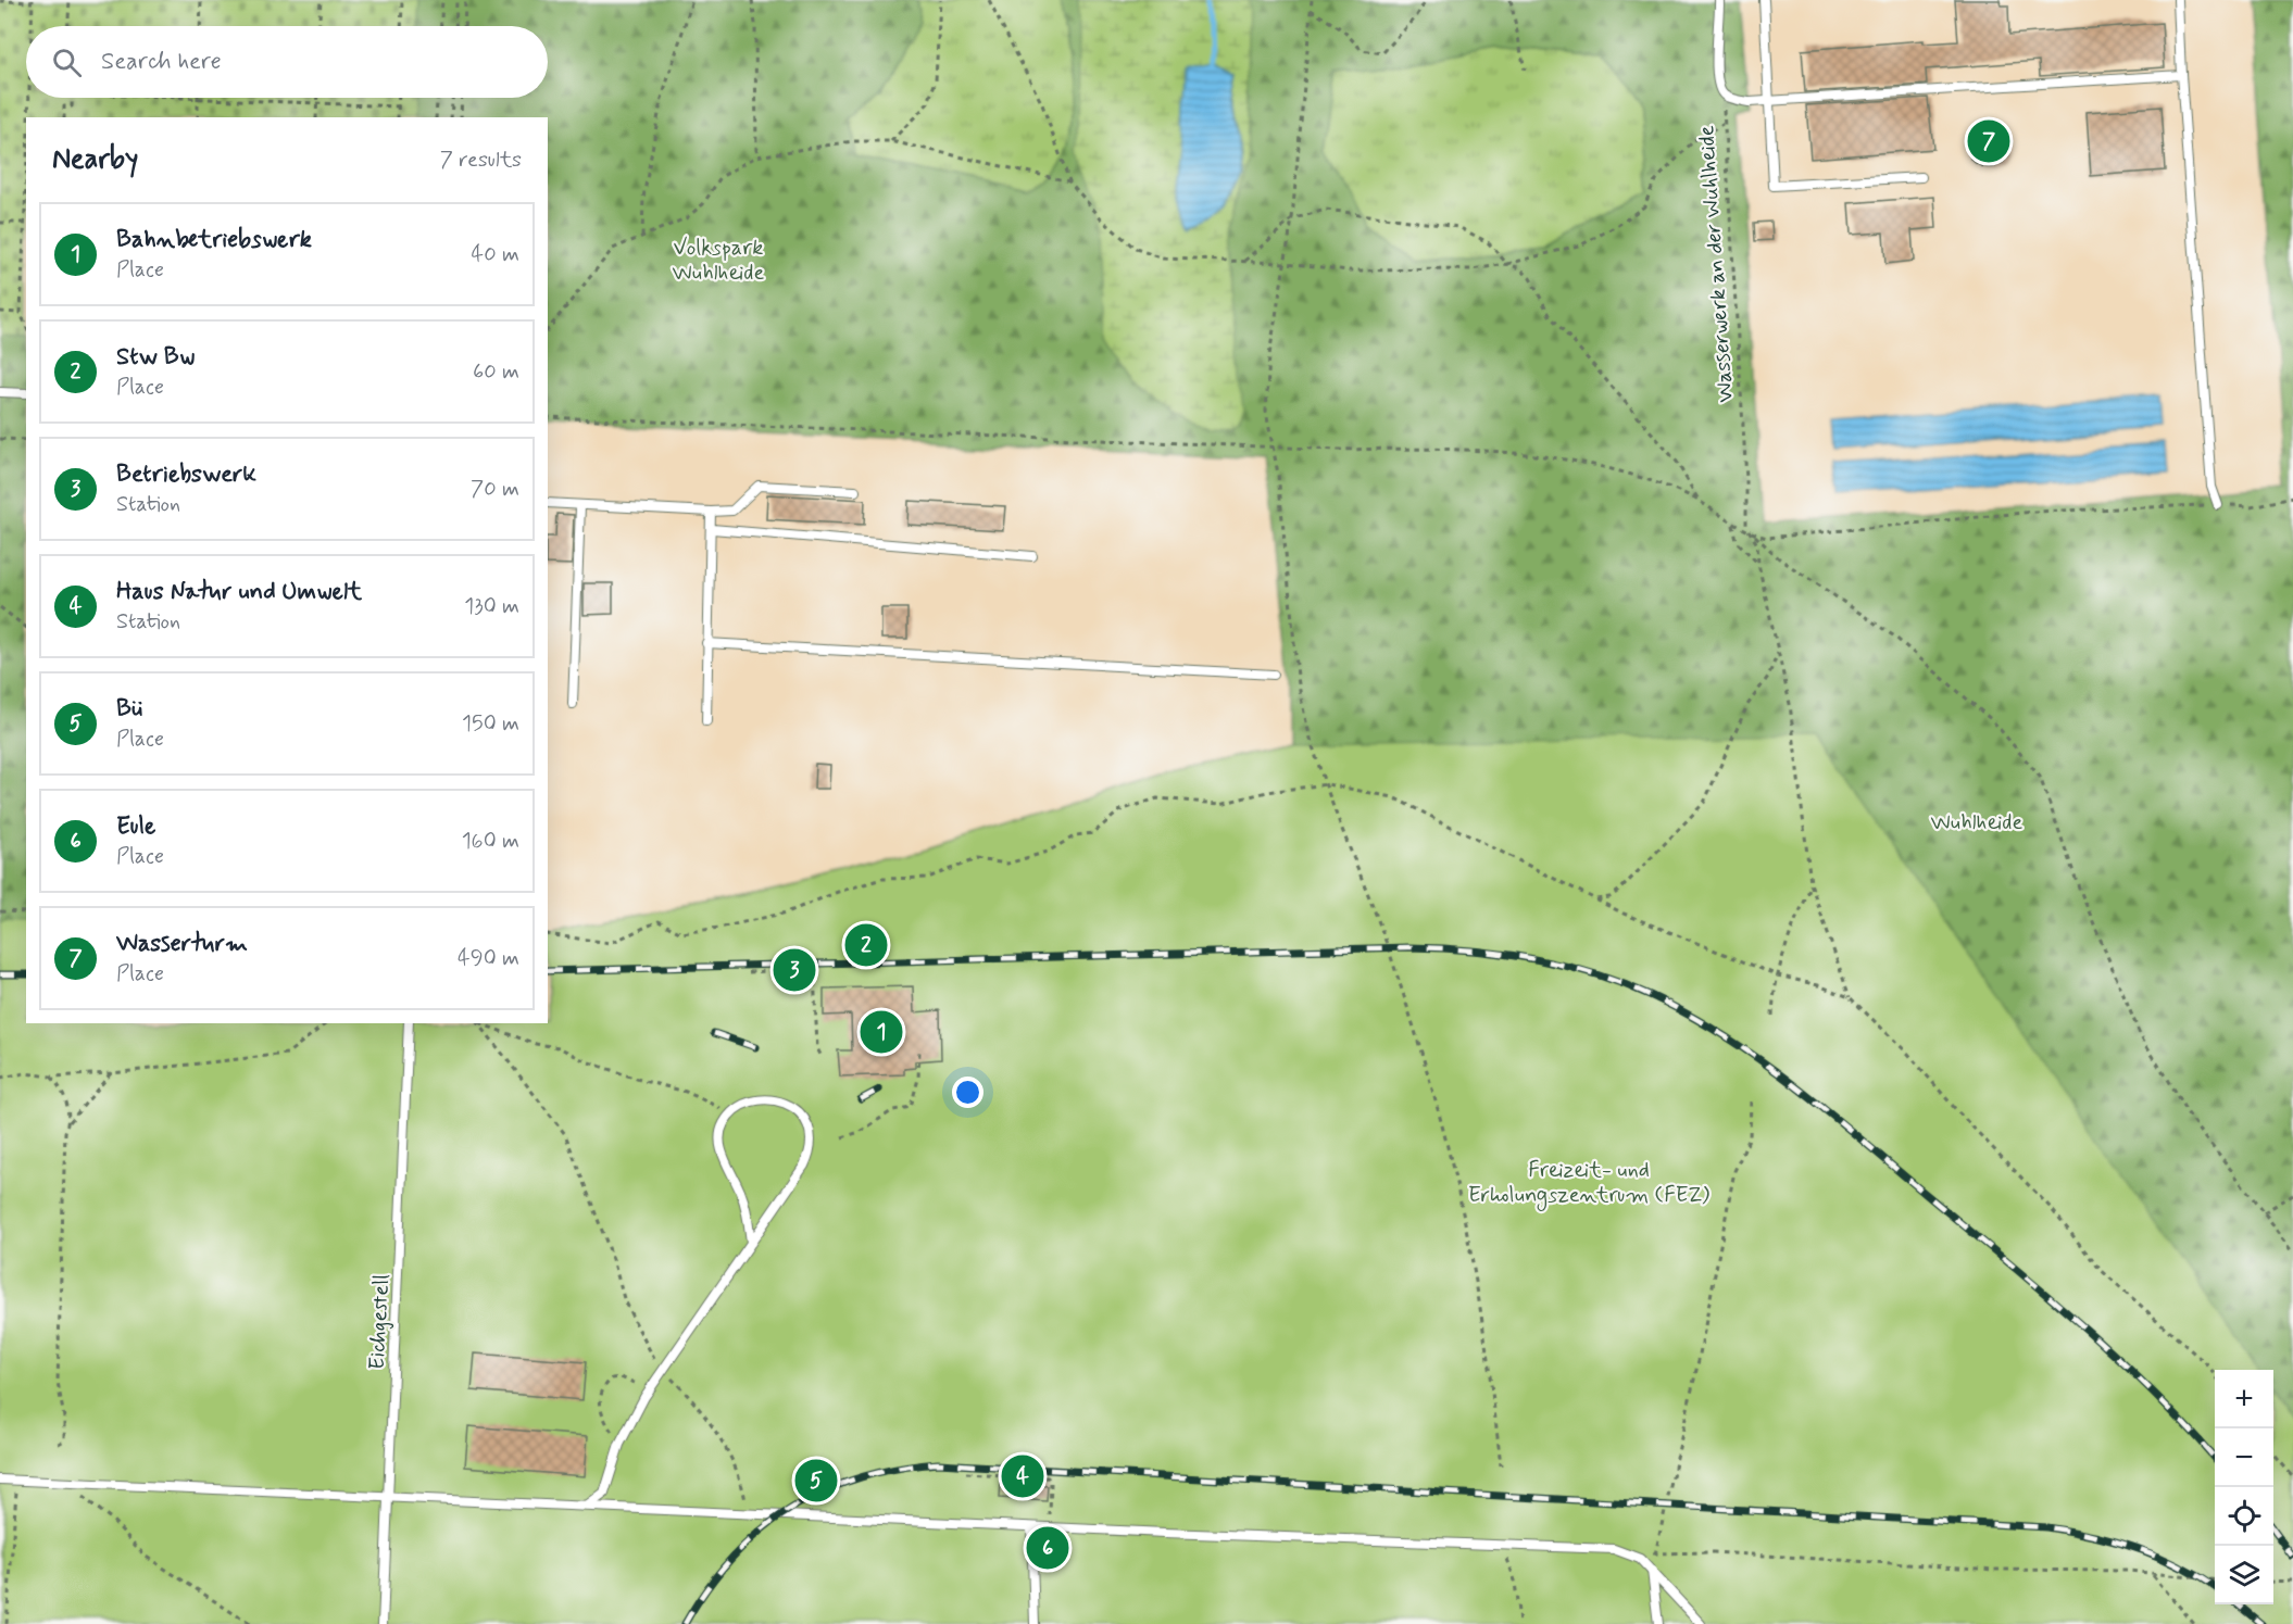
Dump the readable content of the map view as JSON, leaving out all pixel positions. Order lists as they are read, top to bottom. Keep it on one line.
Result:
{"streets":{"lane":["Wasserwerk an der Wuhlheide","Eichgestell"]},"parks":["Volkspark Wuhlheide","Wuhlheide","Freizeit- und Erholungszentrum (FEZ)"],"page":{"search":"Search here","pins":["7","2","3","1","4","5","6"],"heading":["Nearby","7 results"],"list":[{"mark":"1","name":"Bahnbetriebswerk","note":"Place","value":"40 m"},{"mark":"2","name":"Stw Bw","note":"Place","value":"60 m"},{"mark":"3","name":"Betriebswerk","note":"Station","value":"70 m"},{"mark":"4","name":"Haus Natur und Umwelt","note":"Station","value":"130 m"},{"mark":"5","name":"Bü","note":"Place","value":"150 m"},{"mark":"6","name":"Eule","note":"Place","value":"160 m"},{"mark":"7","name":"Wasserturm","note":"Place","value":"490 m"}],"map_buttons":["+","−"]}}
